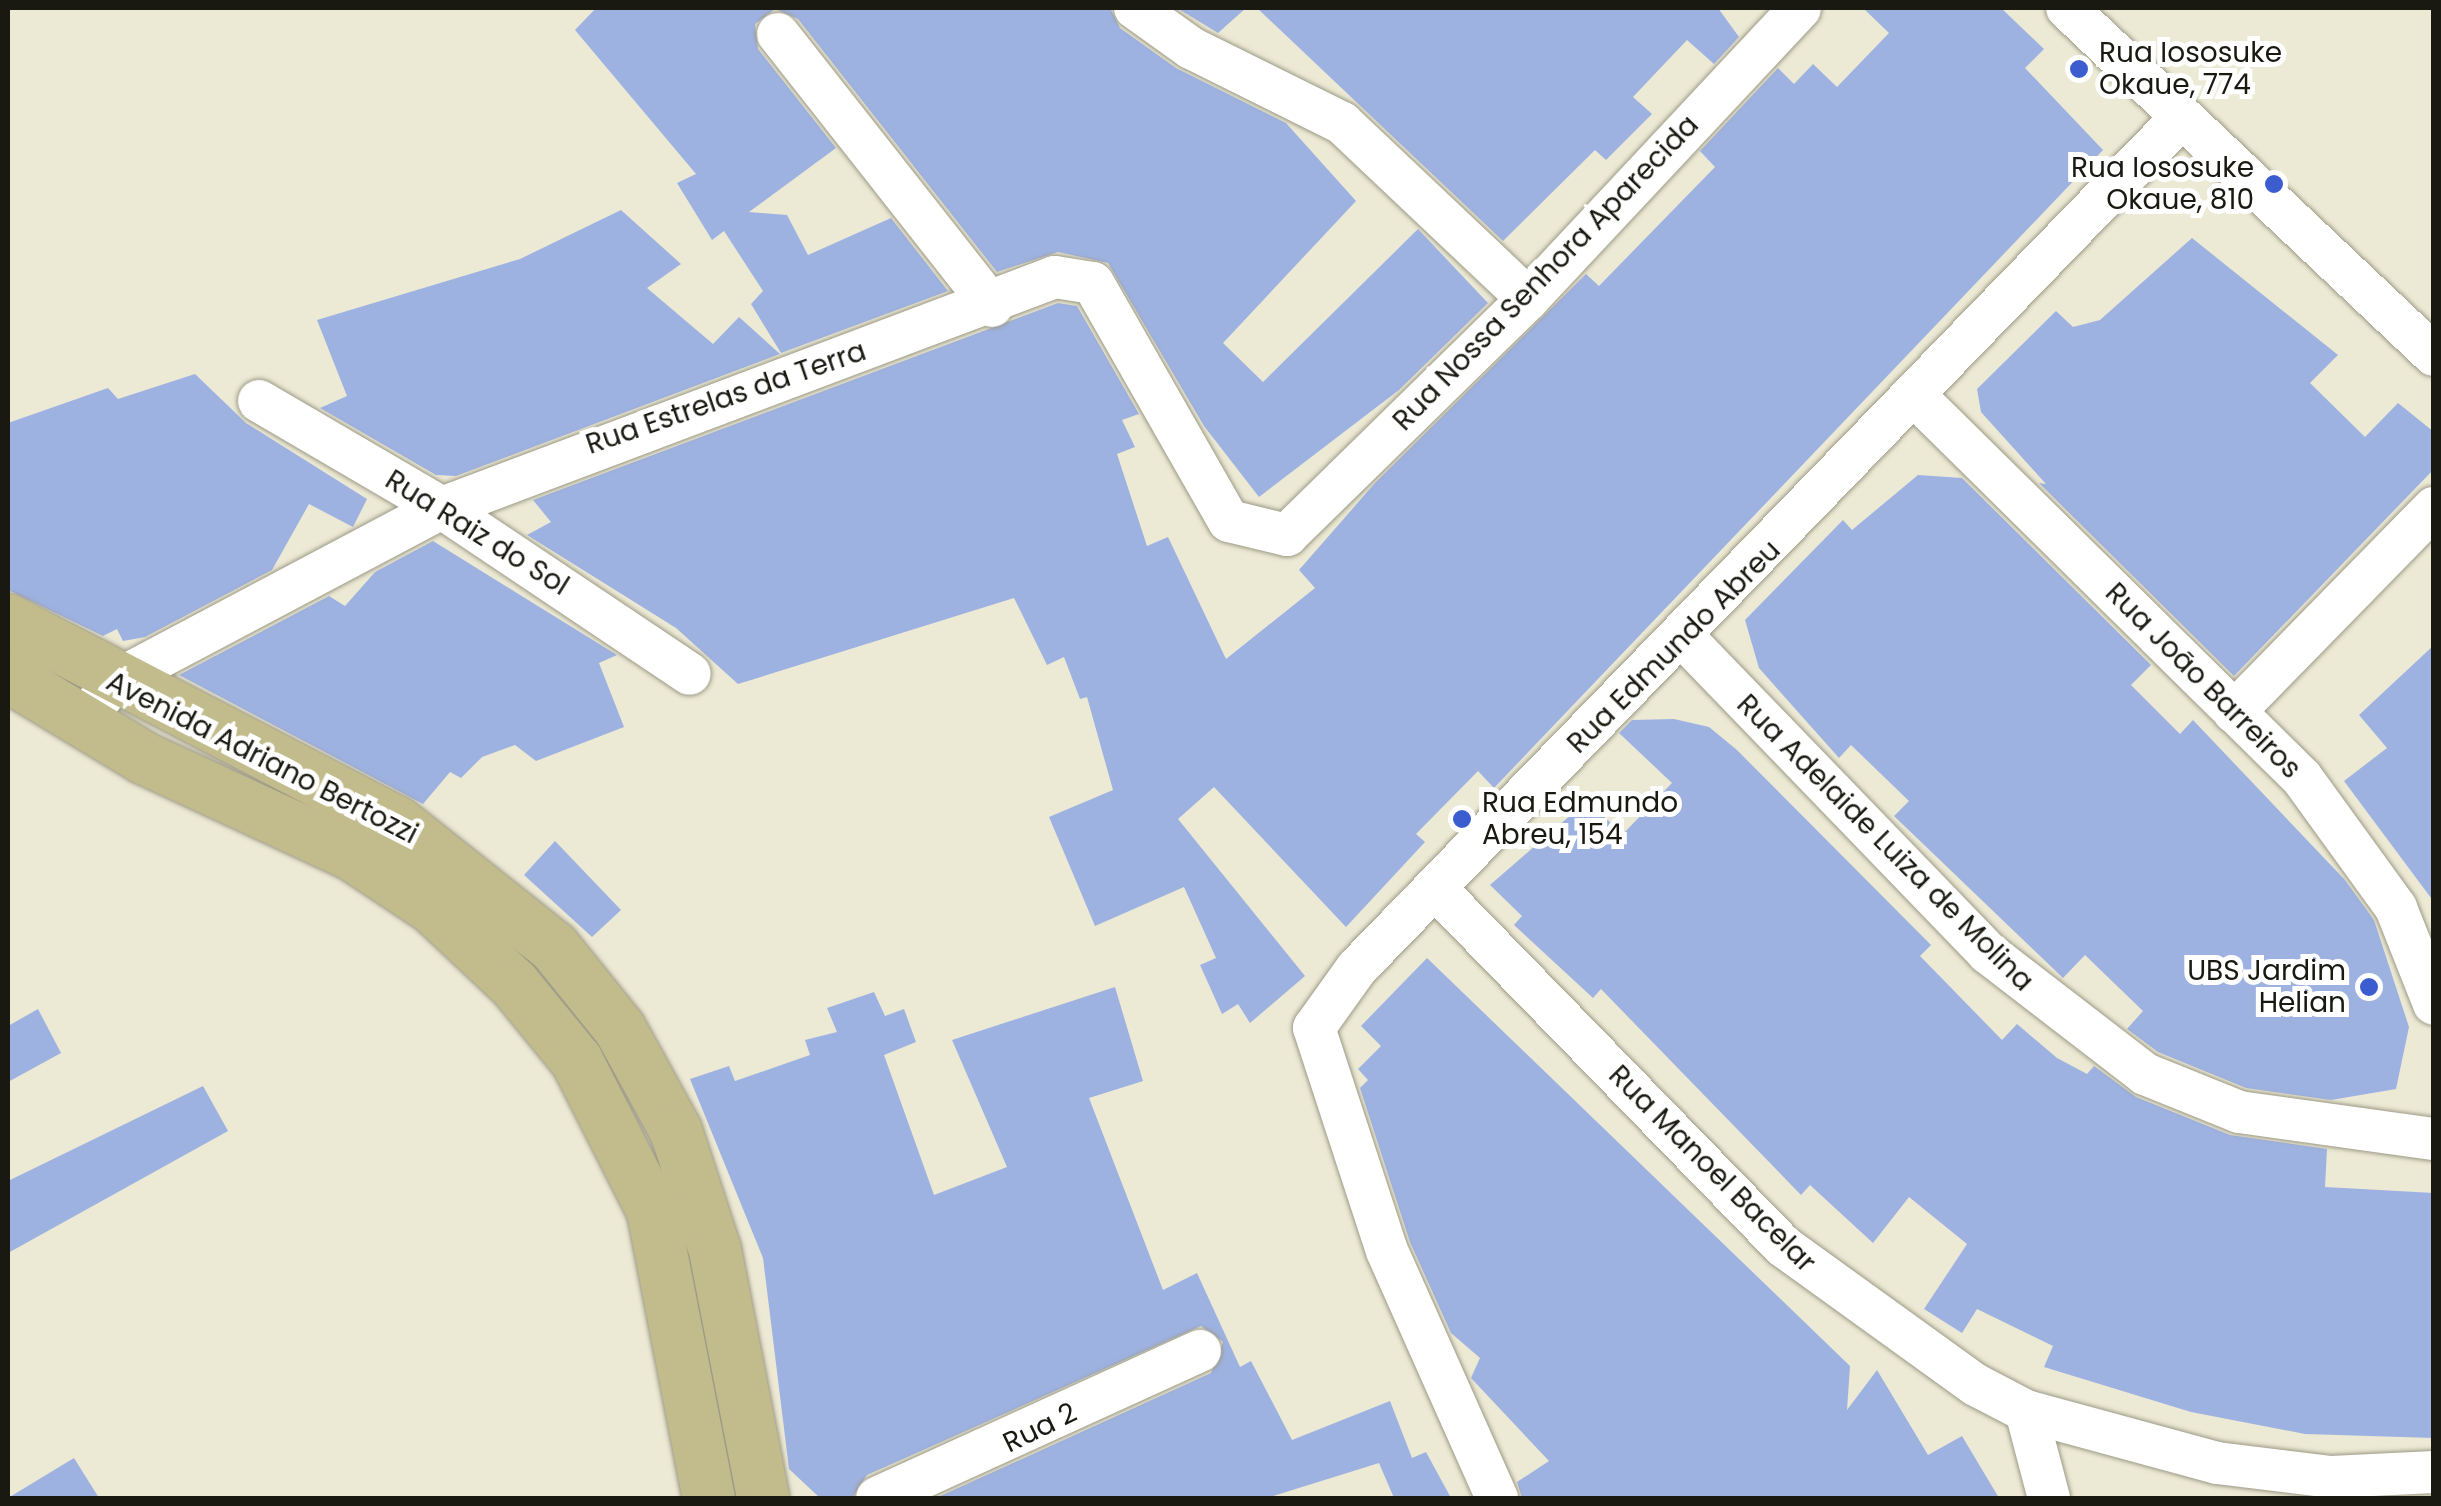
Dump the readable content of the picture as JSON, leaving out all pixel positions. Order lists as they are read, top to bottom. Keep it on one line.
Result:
{"streets":{"main road":["Avenida Adriano Bertozzi"],"street":["Rua Nossa Senhora Aparecida","Rua Estrelas da Terra","Rua Raiz do Sol","Rua Edmundo Abreu","Rua João Barreiros","Rua Adelaide Luiza de Molina","Rua Manoel Bacelar","Rua 2"]},"crossings":[["Rua Nossa Senhora Aparecida","Rua Estrelas da Terra"],["Rua Estrelas da Terra","Rua Raiz do Sol"],["Rua Estrelas da Terra","Avenida Adriano Bertozzi"],["Rua Edmundo Abreu","Rua João Barreiros"],["Rua Edmundo Abreu","Rua Adelaide Luiza de Molina"],["Rua Edmundo Abreu","Rua Manoel Bacelar"]],"places":["Rua Iososuke Okaue, 774","Rua Iososuke Okaue, 810","Rua Edmundo Abreu, 154","UBS Jardim Helian"]}
